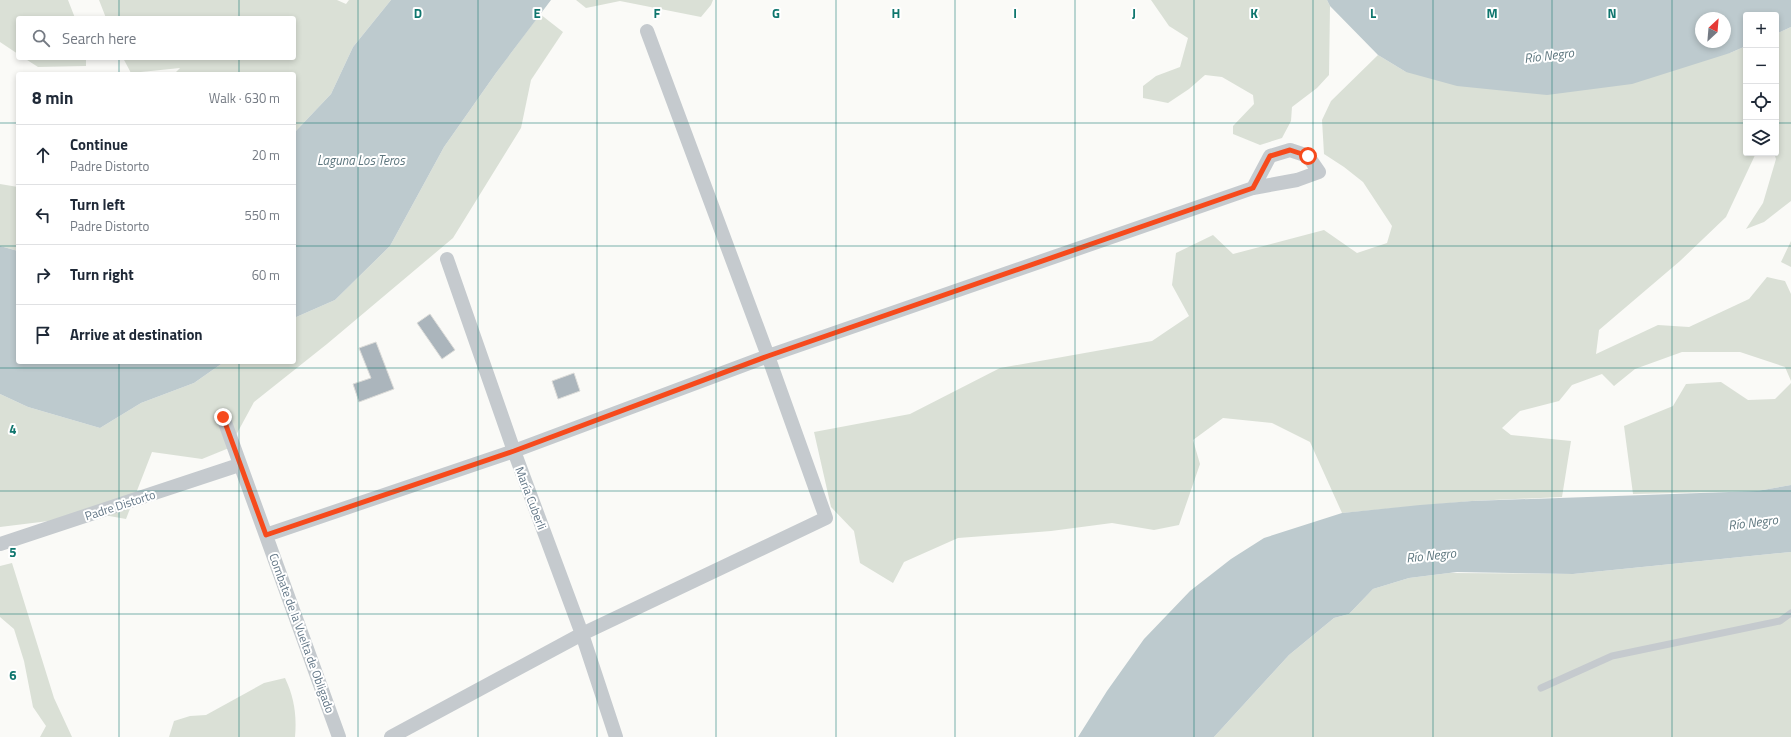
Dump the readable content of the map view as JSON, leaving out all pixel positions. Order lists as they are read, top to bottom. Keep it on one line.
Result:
{"streets":{"street":["María Cuberli","Padre Distorto","Combate de la Vuelta de Obligado"]},"crossings":[["Padre Distorto","Combate de la Vuelta de Obligado"]],"water":["Río Negro","Laguna Los Teros"],"north":"top right","page":{"map_buttons":["+","−"],"search":"Search here","heading":["8 min","Walk · 630 m"],"list":[["Continue","Padre Distorto","20 m"],["Turn left","Padre Distorto","550 m"],["Turn right","60 m"],"Arrive at destination"]},"grid":{"columns":["D","E","F","G","H","I","J","K","L","M","N"],"rows":["4","5","6"]}}
